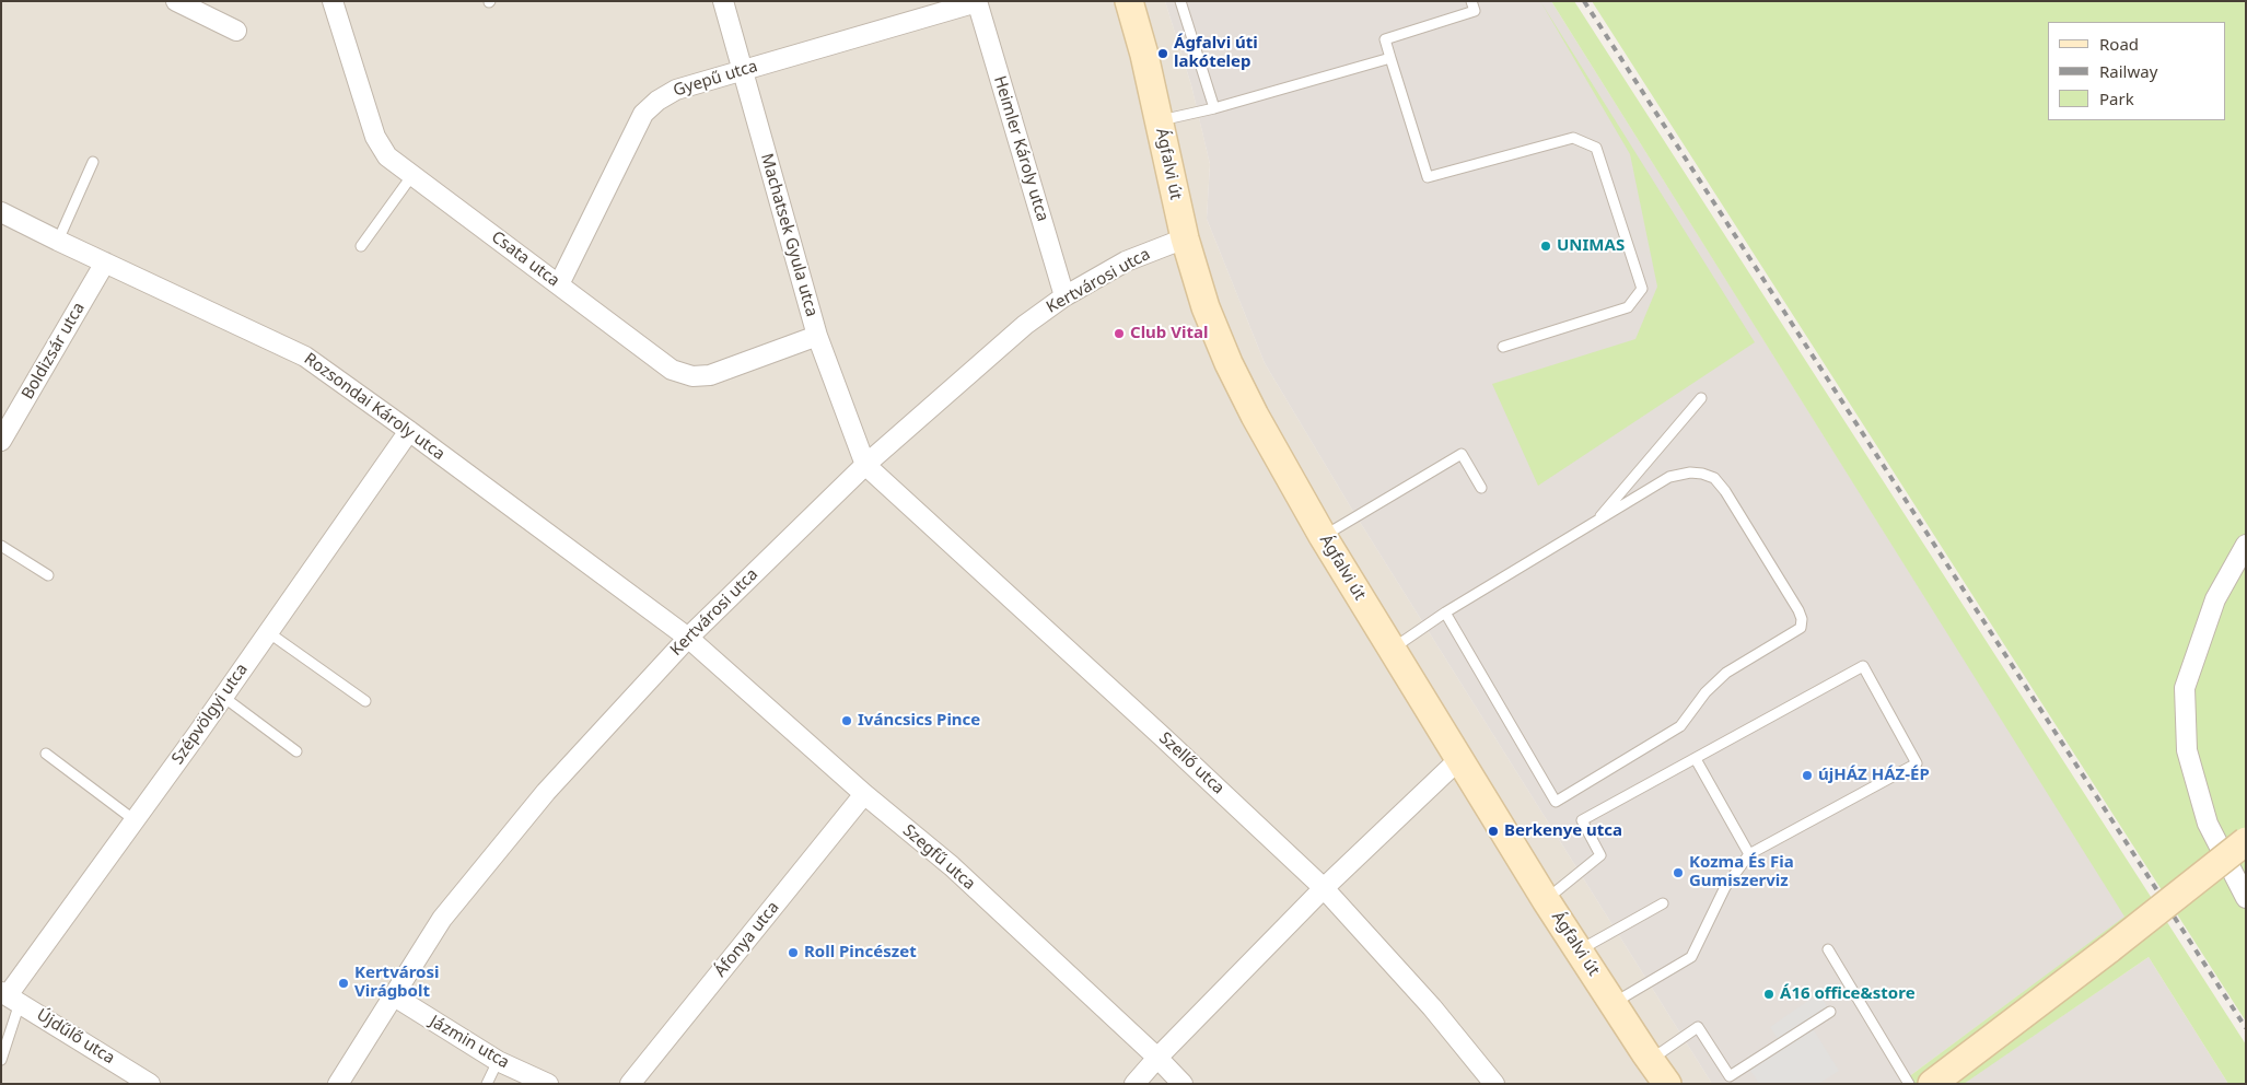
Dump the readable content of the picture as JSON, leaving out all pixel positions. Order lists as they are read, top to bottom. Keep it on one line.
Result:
{"streets":{"street":["Gyepű utca","Heimler Károly utca","Ágfalvi út","Machatsek Gyula utca","Csata utca","Kertvárosi utca","Boldizsár utca","Rozsondai Károly utca","Szépvölgyi utca","Szellő utca","Szegfű utca","Áfonya utca","Újdűlő utca","Jázmin utca"]},"crossings":[["Gyepű utca","Heimler Károly utca"],["Gyepű utca","Machatsek Gyula utca"],["Gyepű utca","Csata utca"],["Heimler Károly utca","Kertvárosi utca"],["Ágfalvi út","Kertvárosi utca"],["Machatsek Gyula utca","Csata utca"],["Machatsek Gyula utca","Kertvárosi utca"],["Machatsek Gyula utca","Szellő utca"],["Kertvárosi utca","Rozsondai Károly utca"],["Kertvárosi utca","Szellő utca"],["Kertvárosi utca","Szegfű utca"],["Kertvárosi utca","Jázmin utca"],["Boldizsár utca","Rozsondai Károly utca"],["Rozsondai Károly utca","Szépvölgyi utca"],["Rozsondai Károly utca","Szegfű utca"],["Szépvölgyi utca","Újdűlő utca"],["Szegfű utca","Áfonya utca"]],"places":["Ágfalvi úti lakótelep","UNIMAS","Club Vital","Iváncsics Pince","újHÁZ HÁZ-ÉP","Berkenye utca","Kozma És Fia Gumiszerviz","Roll Pincészet","Kertvárosi Virágbolt","Á16 office&store"],"legend":["Road","Railway","Park"]}
